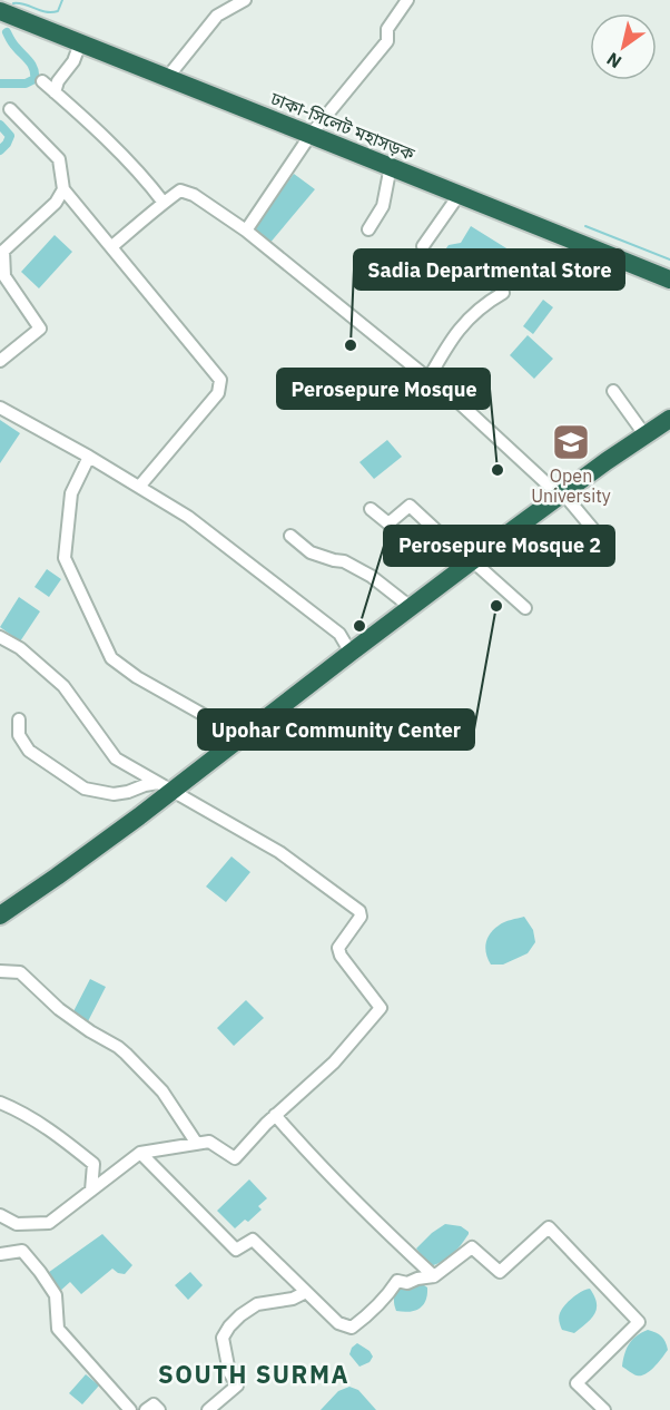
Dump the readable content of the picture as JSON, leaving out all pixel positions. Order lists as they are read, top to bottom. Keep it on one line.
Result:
{"streets":{"highway":["ঢাকা-সিলেট মহাসড়ক"]},"districts":["SOUTH SURMA"],"places":{"other":["Sadia Departmental Store","Perosepure Mosque","Upohar Community Center","Perosepure Mosque 2"],"school or university":["Open University"]},"north":"bottom left"}
